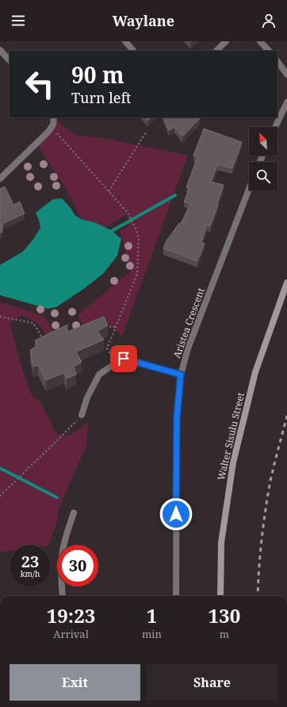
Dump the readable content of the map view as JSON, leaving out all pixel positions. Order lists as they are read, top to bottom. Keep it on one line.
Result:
{"streets":{"main road":["Walter Sisulu Street"],"street":["Aristea Crescent"]},"north":"top left","page":{"header":"Waylane","turn":["90 m","Turn left"],"speed":"23 km/h","limit":"30","eta":["19:23","Arrival","1","min","130","m"],"buttons":["Exit","Share"]}}
